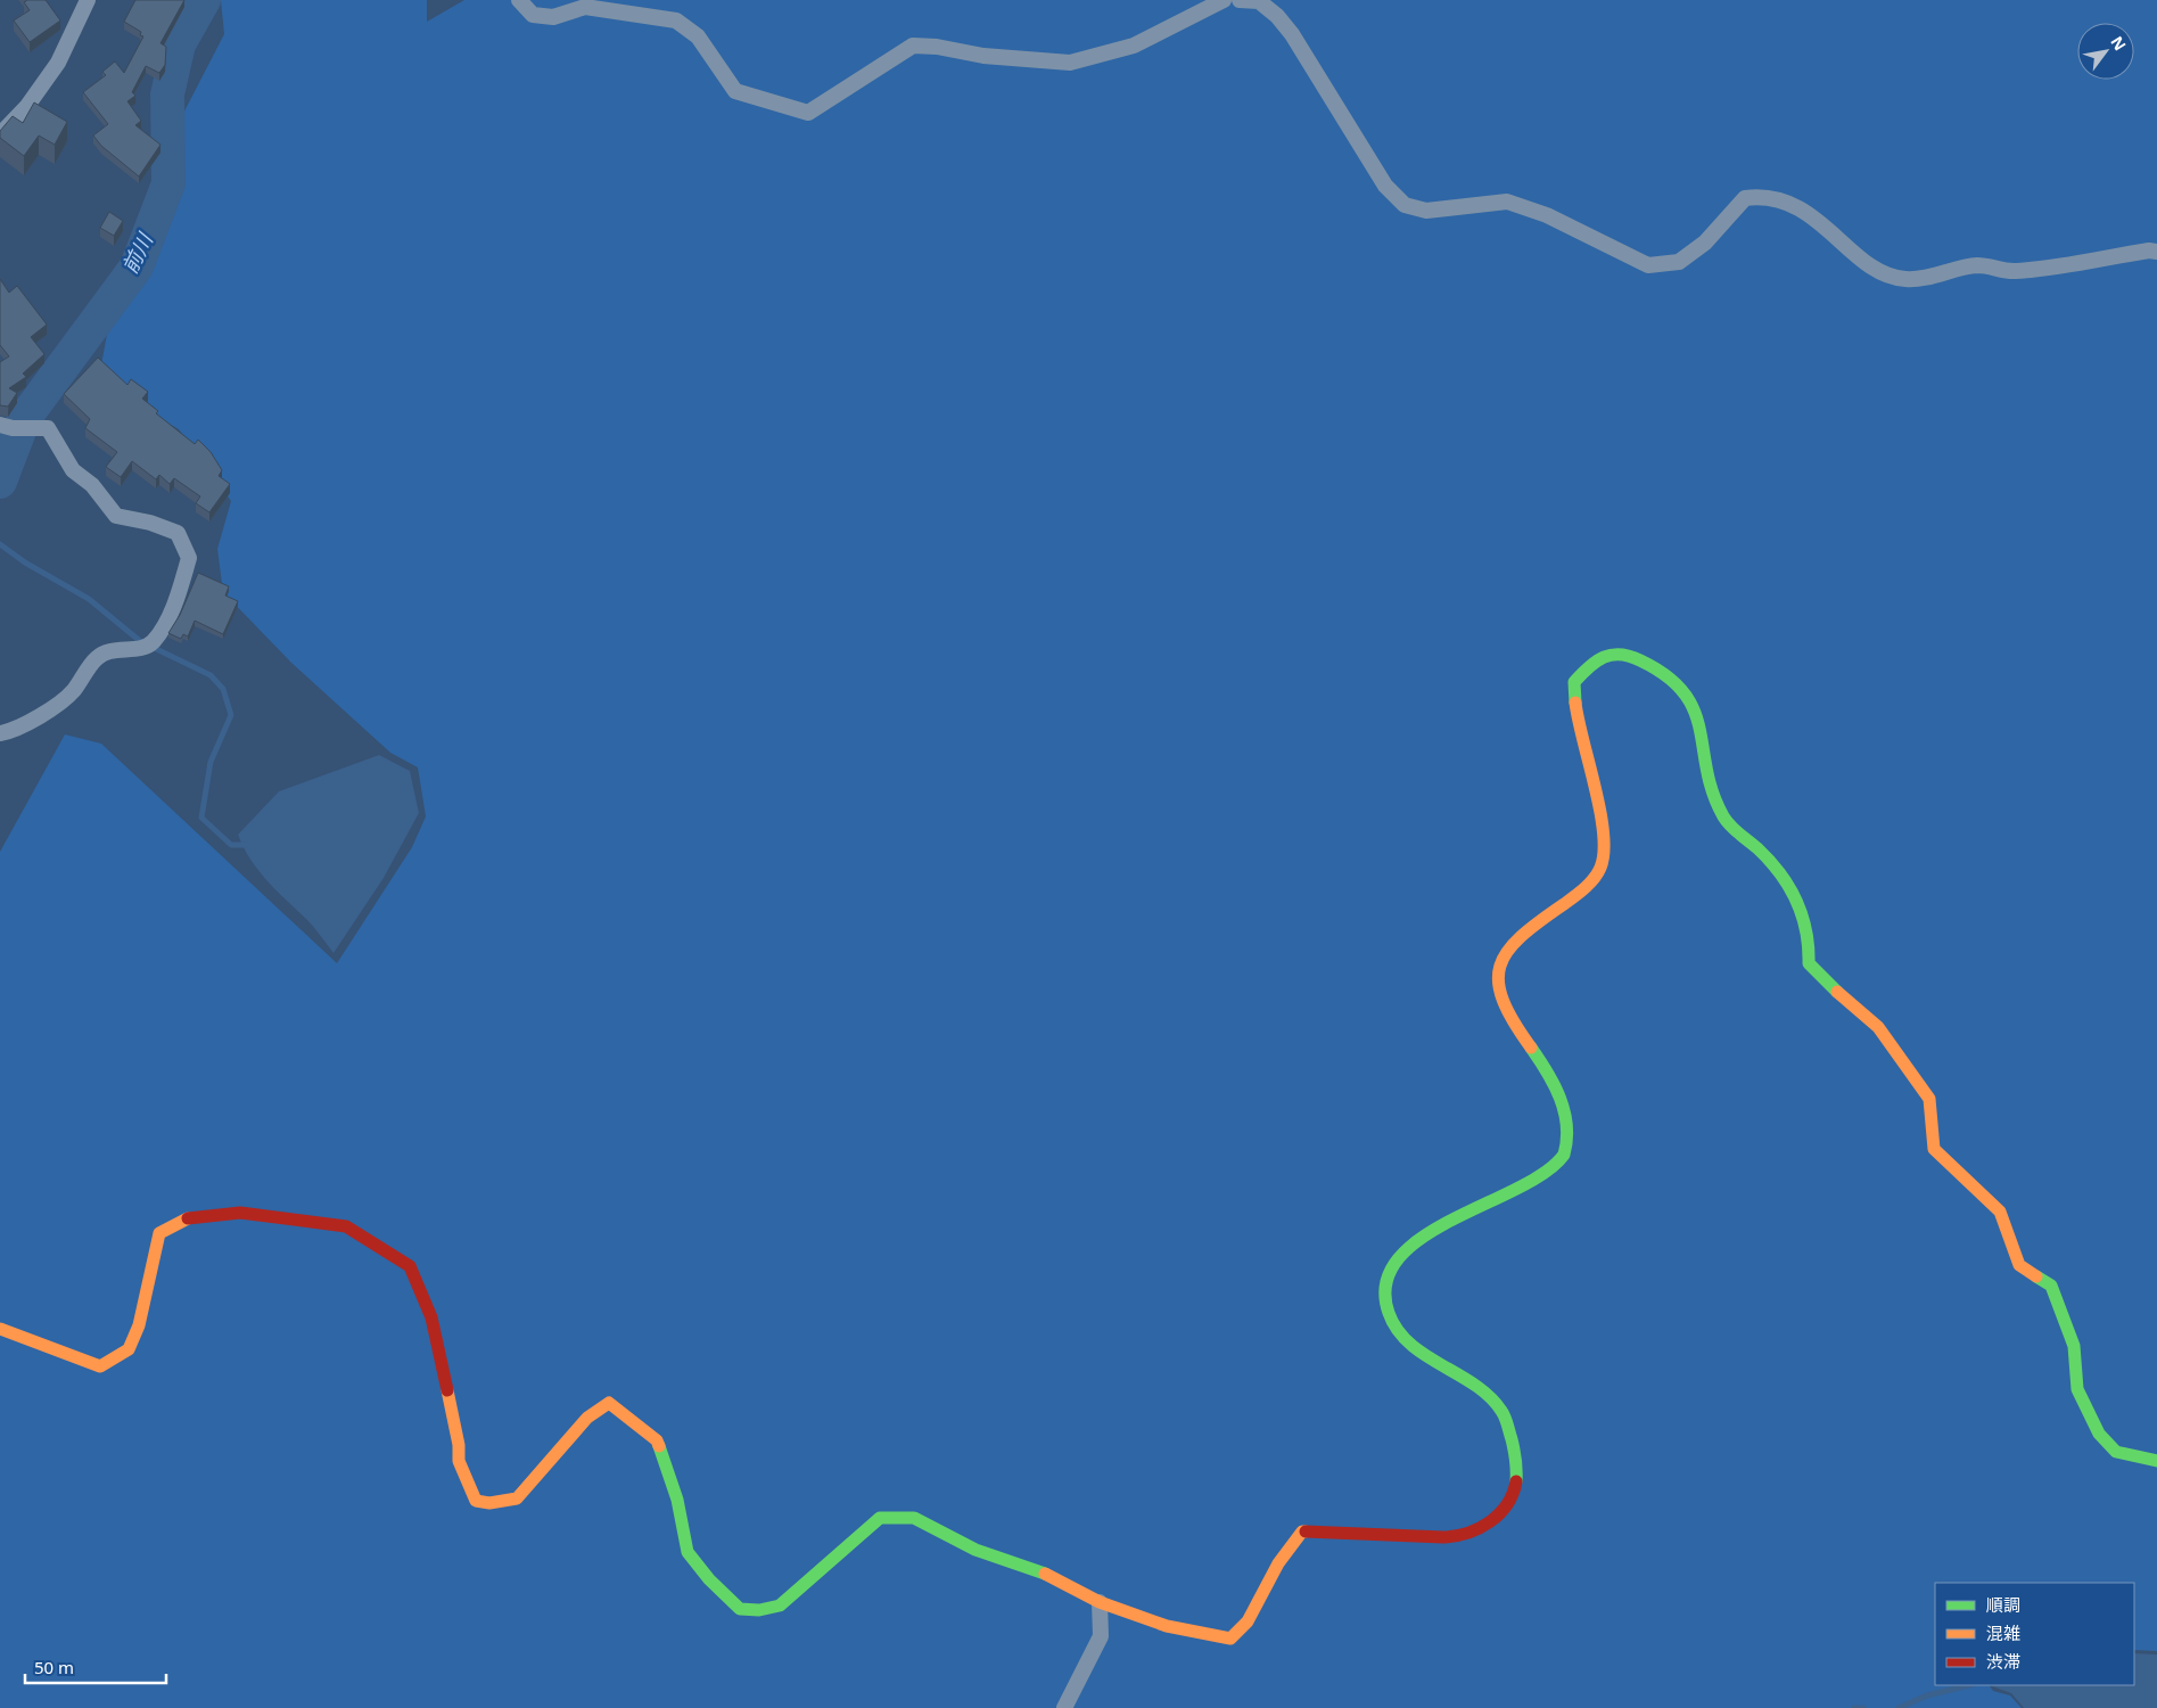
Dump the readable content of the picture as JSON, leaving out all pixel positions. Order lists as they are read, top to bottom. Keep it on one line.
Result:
{"water":["前川"],"legend":["順調","混雑","渋滞"],"scale_bar":"50 m","north":"top right"}
